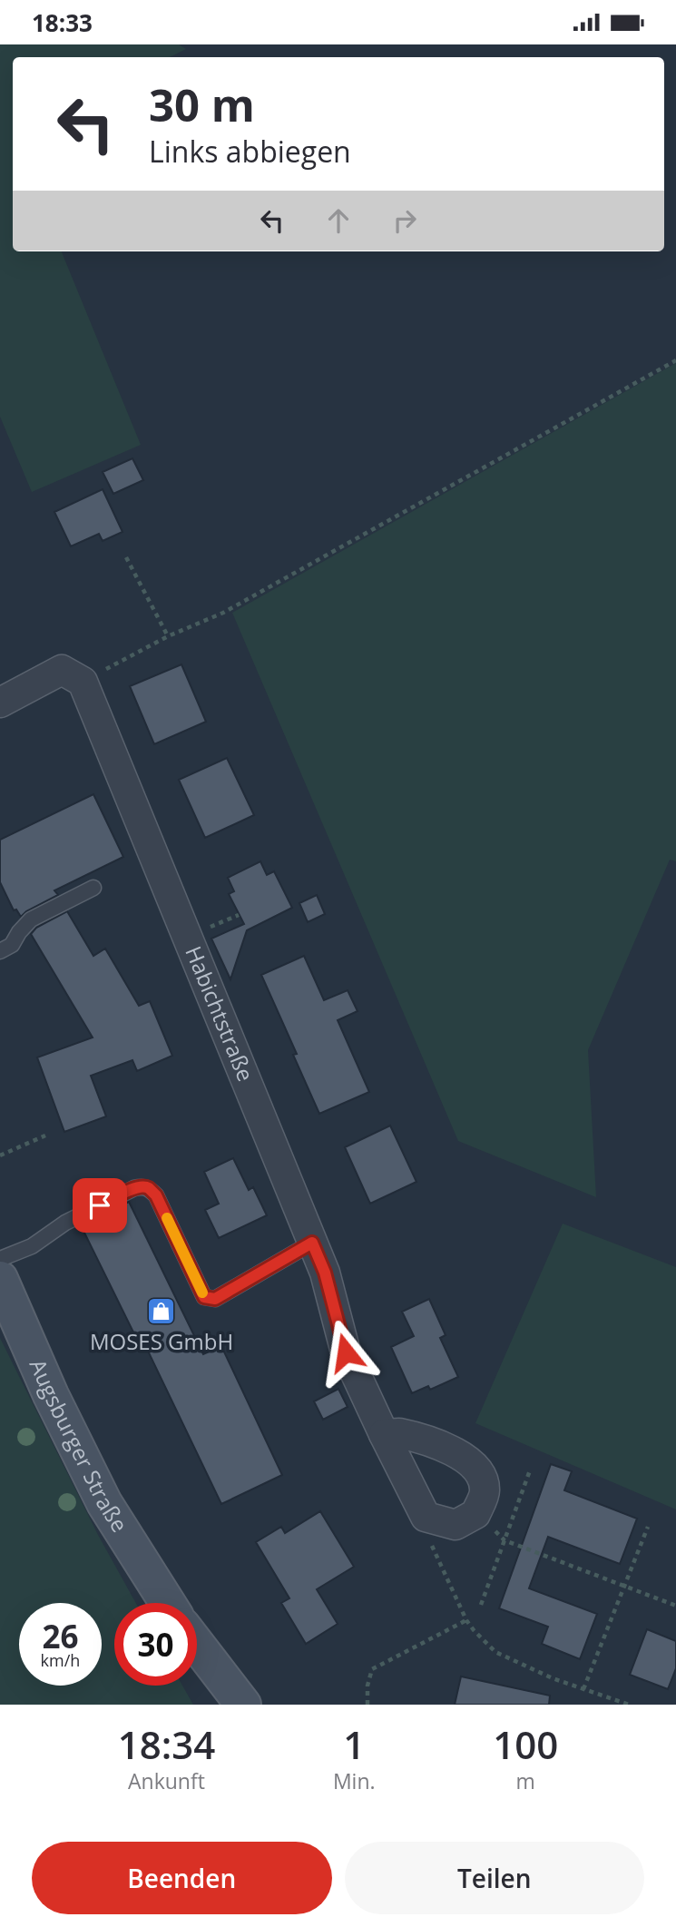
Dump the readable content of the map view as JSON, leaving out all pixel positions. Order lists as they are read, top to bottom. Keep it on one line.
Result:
{"streets":{"street":["Habichtstraße","Augsburger Straße"]},"places":{"shop":["MOSES GmbH"]},"page":{"status":"18:33","turn":["30 m","Links abbiegen"],"speed":"26 km/h","limit":"30","eta":["18:34","Ankunft","1","Min.","100","m"],"buttons":["Beenden","Teilen"]}}
